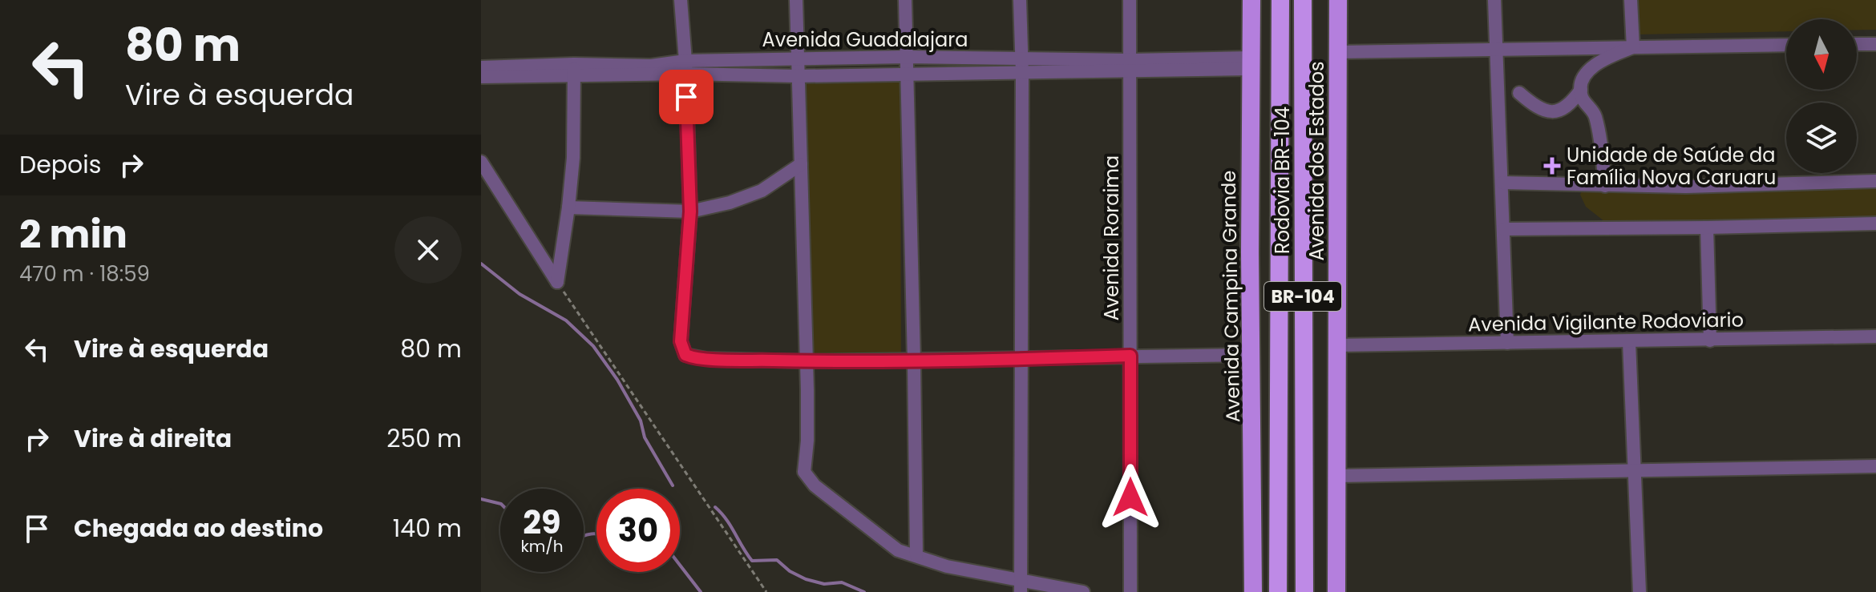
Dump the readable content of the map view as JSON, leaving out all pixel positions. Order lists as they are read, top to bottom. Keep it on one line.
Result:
{"streets":{"highway":["Rodovia BR-104","BR-104"],"main road":["Avenida dos Estados","Avenida Campina Grande"],"street":["Avenida Guadalajara","Avenida Roraima","Avenida Vigilante Rodoviario"]},"crossings":[["Avenida Guadalajara","Avenida Roraima"],["Avenida Guadalajara","Avenida Campina Grande"],["Avenida dos Estados","Avenida Vigilante Rodoviario"]],"places":{"health":["Unidade de Saúde da Família Nova Caruaru"]},"north":"bottom","page":{"turn":["80 m","Vire à esquerda"],"then":"Depois","heading":["2 min","470 m · 18:59"],"list":[{"name":"Vire à esquerda","value":"80 m"},{"name":"Vire à direita","value":"250 m"},{"name":"Chegada ao destino","value":"140 m"}],"speed":"29 km/h","limit":"30"}}
